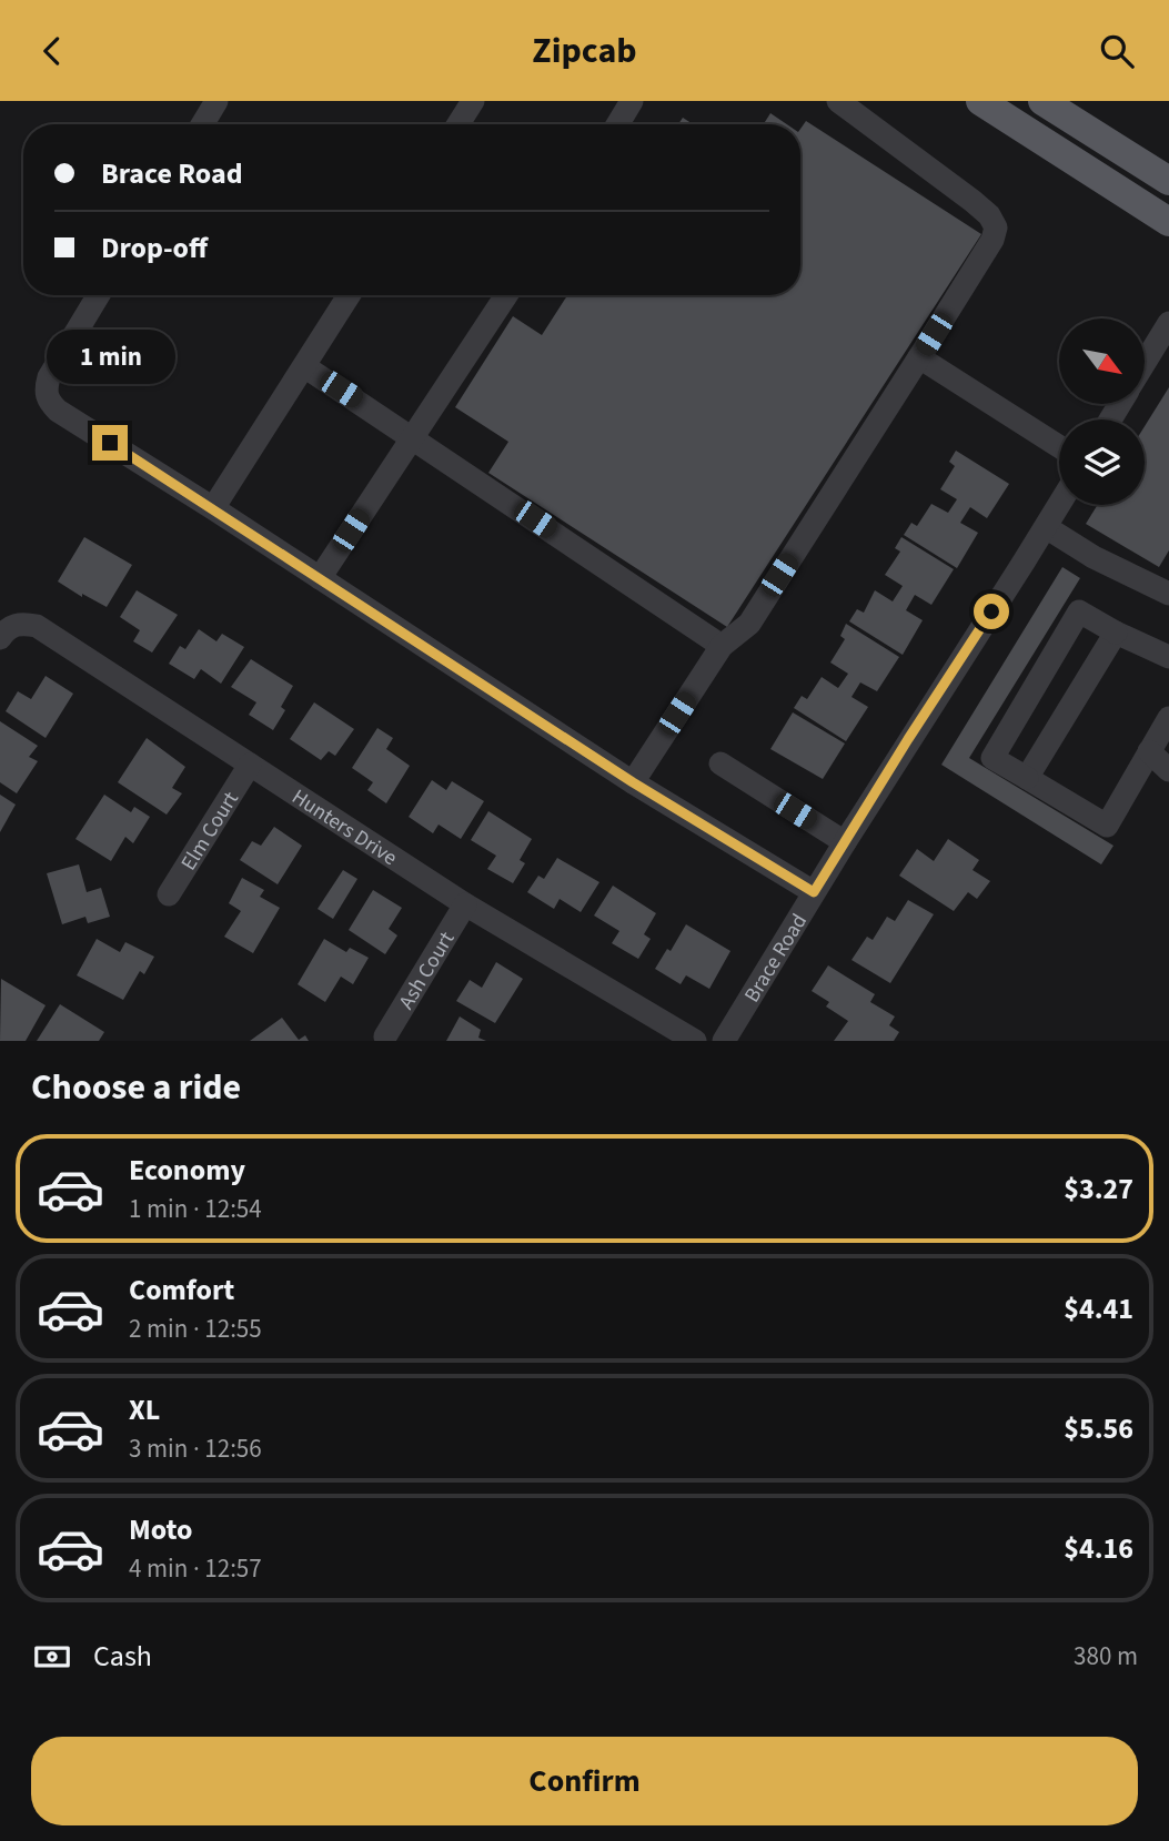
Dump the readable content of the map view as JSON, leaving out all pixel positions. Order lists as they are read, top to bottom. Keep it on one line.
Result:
{"streets":{"street":["Hunters Drive","Elm Court","Brace Road","Ash Court"]},"crossings":[["Hunters Drive","Elm Court"],["Hunters Drive","Ash Court"]],"north":"bottom right","page":{"header":"Zipcab","banner":["Brace Road","Drop-off"],"bubble":"1 min","heading":"Choose a ride","list":[{"name":"Economy","note":"1 min · 12:54","value":"$3.27"},{"name":"Comfort","note":"2 min · 12:55","value":"$4.41"},{"name":"XL","note":"3 min · 12:56","value":"$5.56"},{"name":"Moto","note":"4 min · 12:57","value":"$4.16"}],"pay":["Cash","380 m"],"buttons":"Confirm"}}
